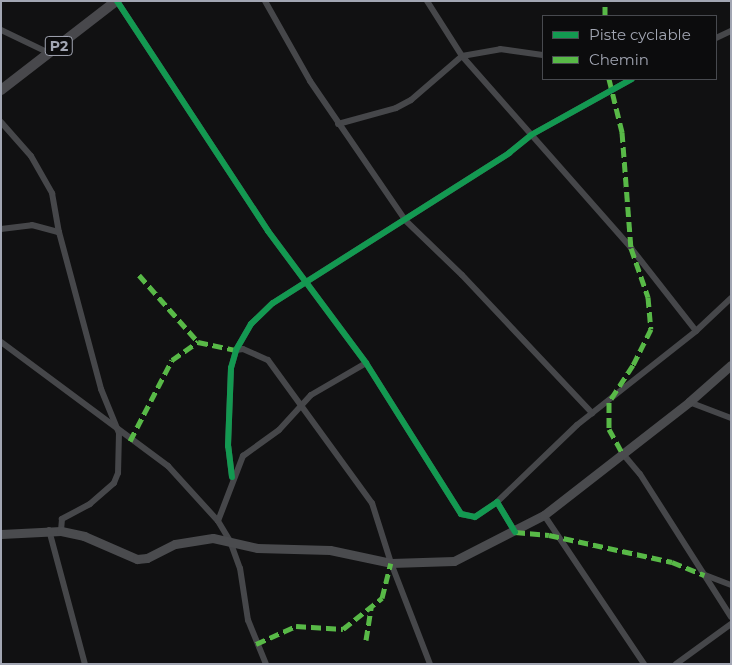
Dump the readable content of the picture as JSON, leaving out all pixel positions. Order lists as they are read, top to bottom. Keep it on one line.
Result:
{"streets":{"main road":["P2"]},"legend":["Piste cyclable","Chemin"]}
